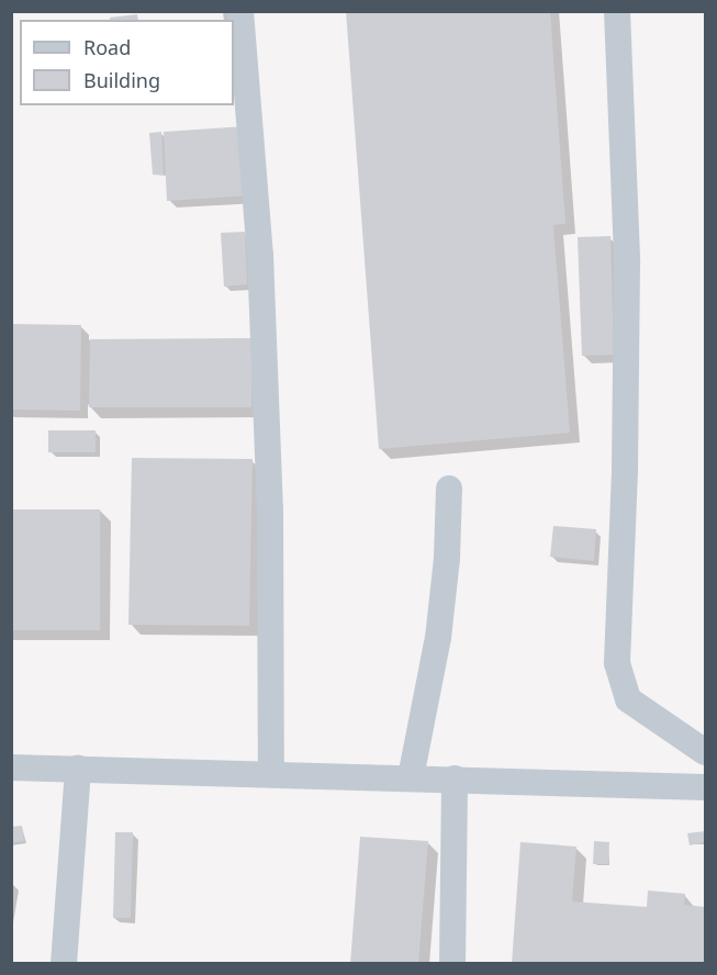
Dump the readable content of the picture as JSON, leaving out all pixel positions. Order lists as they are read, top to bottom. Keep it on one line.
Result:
{"legend":["Road","Building"]}
